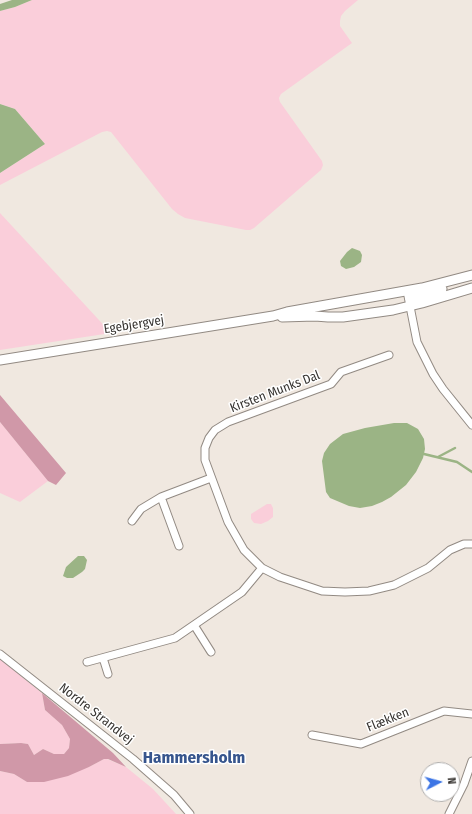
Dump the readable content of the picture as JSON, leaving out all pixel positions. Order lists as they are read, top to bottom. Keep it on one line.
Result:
{"streets":{"street":["Egebjergvej","Kirsten Munks Dal","Nordre Strandvej","Flækken"]},"districts":["Hammersholm"],"north":"right"}
